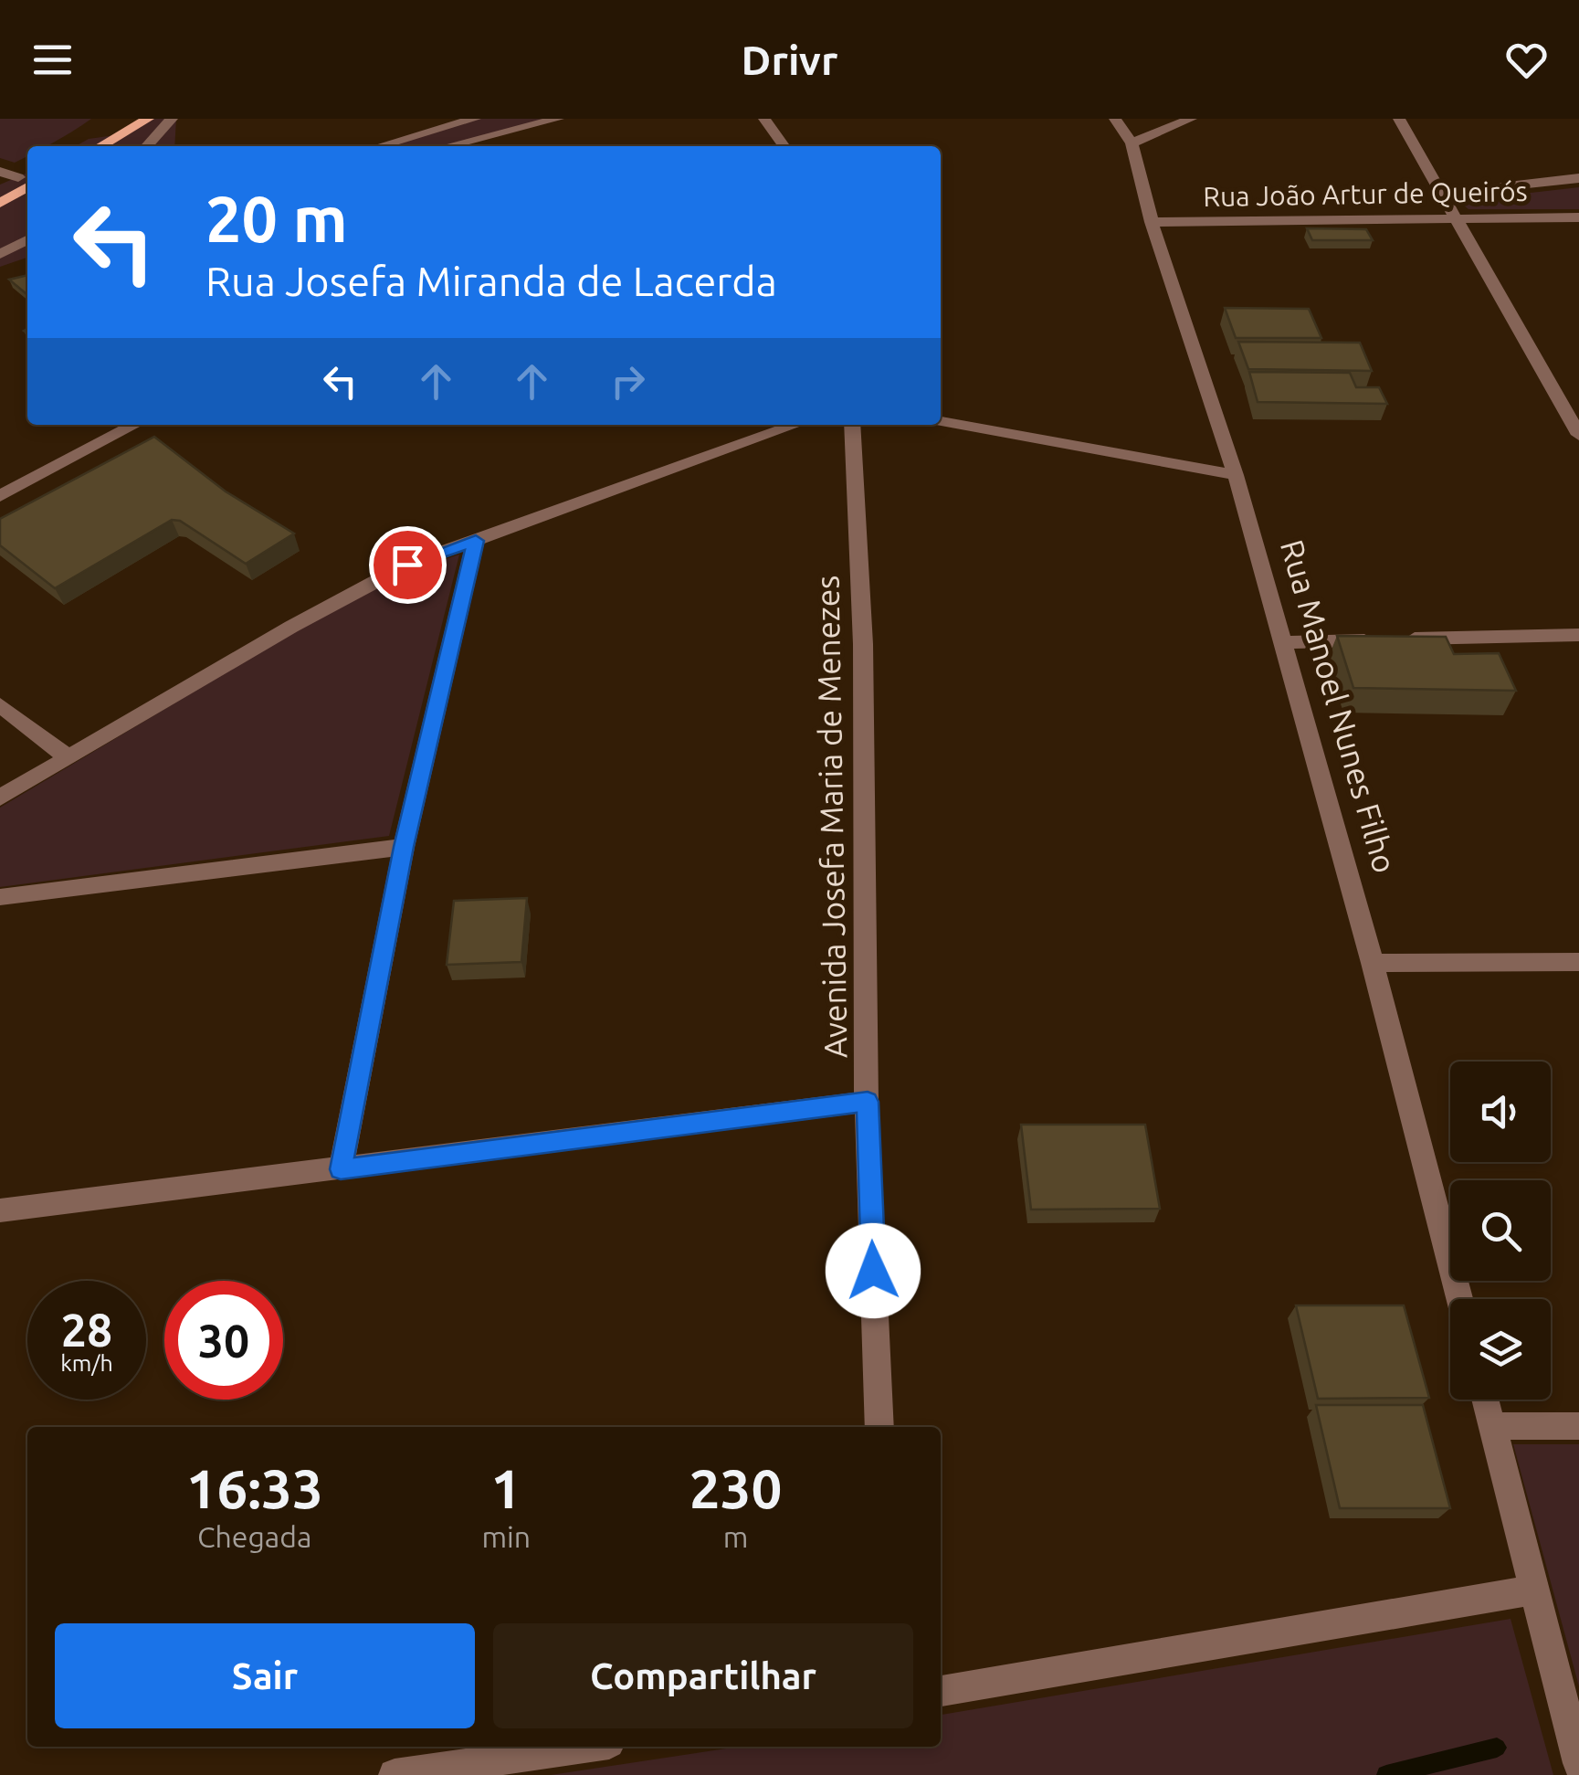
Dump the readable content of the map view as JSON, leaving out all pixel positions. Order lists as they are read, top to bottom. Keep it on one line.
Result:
{"streets":{"street":["Rua João Artur de Queirós","Rua Manoel Nunes Filho","Avenida Josefa Maria de Menezes"]},"crossings":[["Rua João Artur de Queirós","Rua Manoel Nunes Filho"]],"page":{"header":"Drivr","turn":["20 m","Rua Josefa Miranda de Lacerda"],"speed":"28 km/h","limit":"30","eta":["16:33","Chegada","1","min","230","m"],"buttons":["Sair","Compartilhar"]}}
